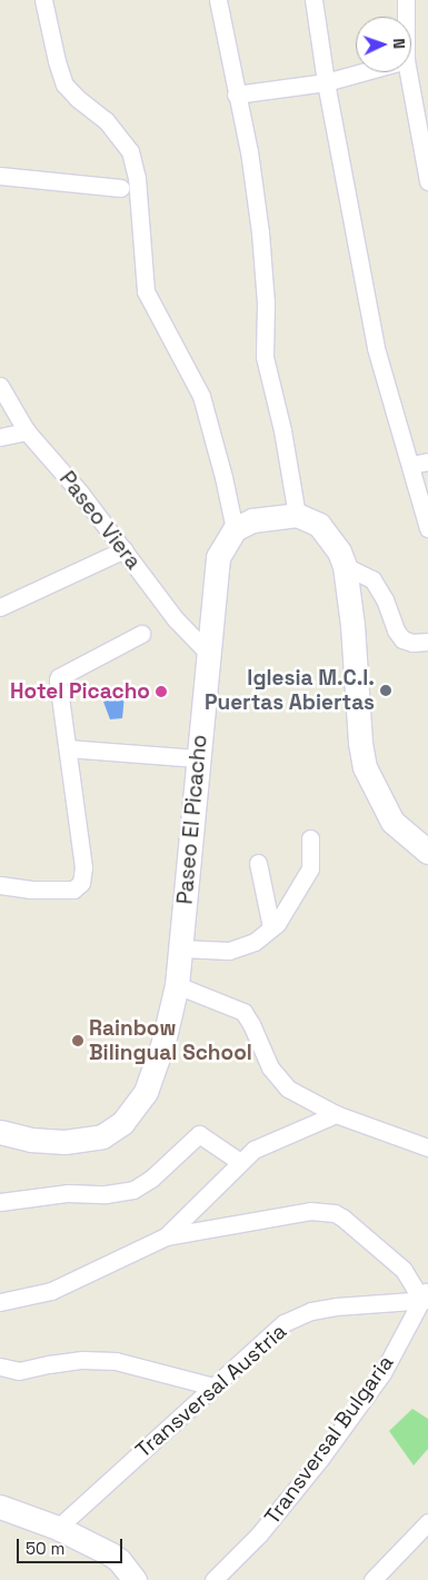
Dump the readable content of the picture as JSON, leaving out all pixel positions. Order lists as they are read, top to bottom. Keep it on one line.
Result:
{"streets":{"street":["Paseo Viera","Paseo El Picacho","Transversal Austria","Transversal Bulgaria"]},"crossings":[["Paseo Viera","Paseo El Picacho"],["Transversal Austria","Transversal Bulgaria"]],"places":["Iglesia M.C.I. Puertas Abiertas","Hotel Picacho","Rainbow Bilingual School"],"scale_bar":"50 m","north":"right"}
